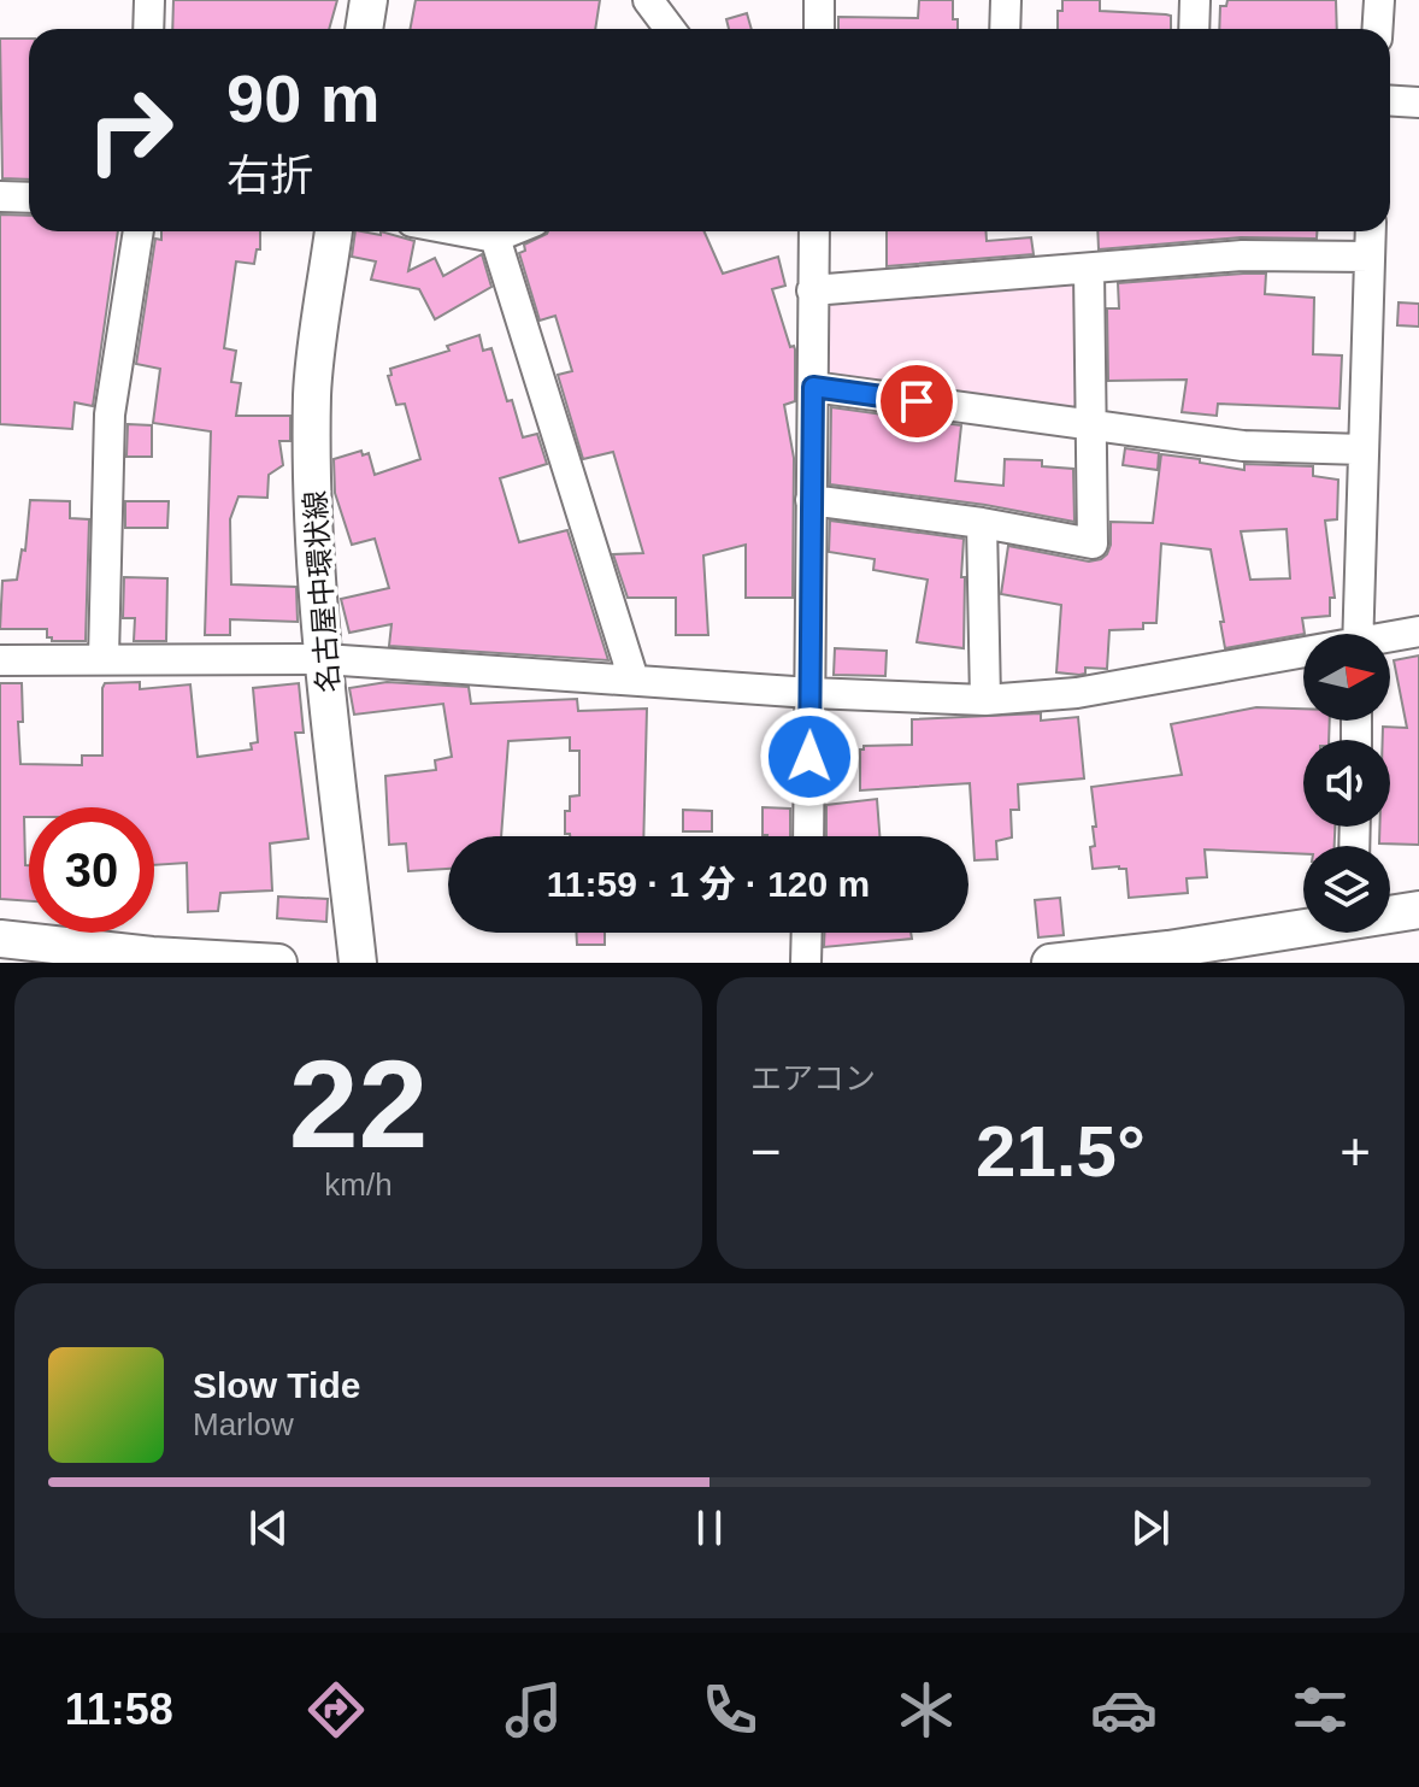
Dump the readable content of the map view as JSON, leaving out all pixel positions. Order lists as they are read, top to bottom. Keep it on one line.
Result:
{"streets":{"main road":["名古屋中環状線"]},"north":"right","page":{"turn":["90 m","右折"],"limit":"30","trip":"11:59 · 1 分 · 120 m","tile":[["22","km/h"],"エアコン"],"heat":["−","21.5°","+"],"song":["Slow Tide","Marlow"],"tabs":"11:58"}}
